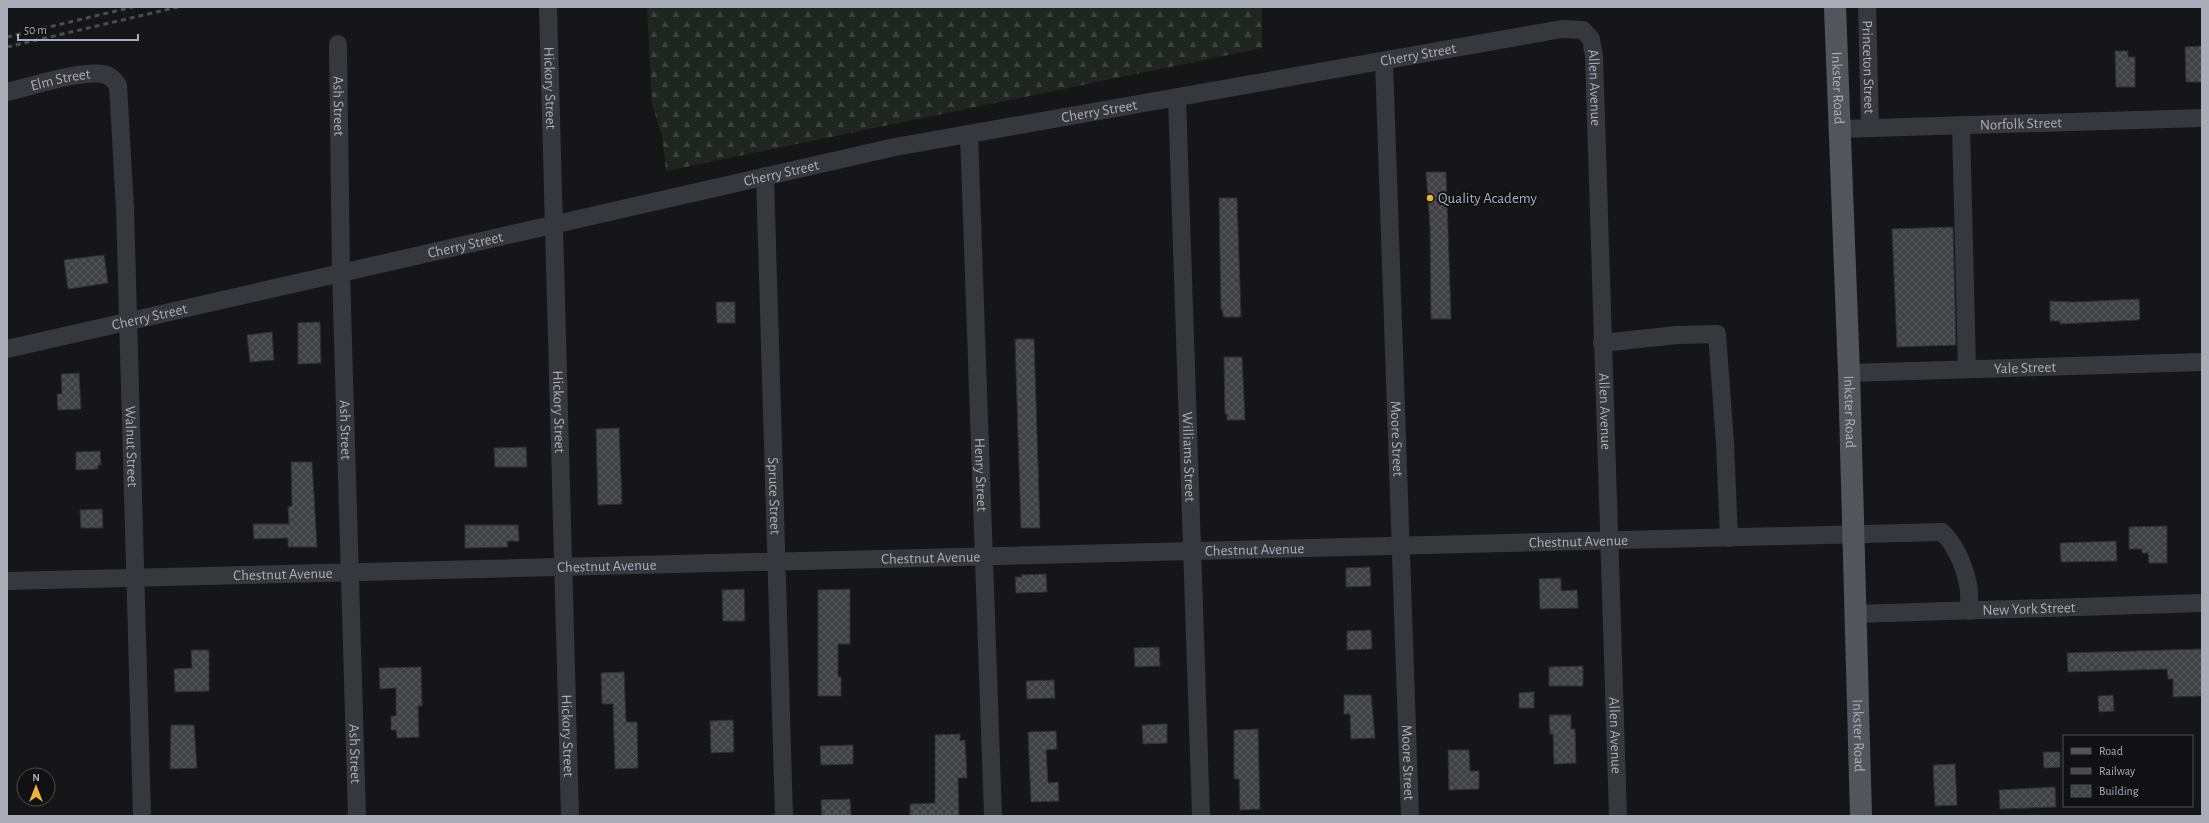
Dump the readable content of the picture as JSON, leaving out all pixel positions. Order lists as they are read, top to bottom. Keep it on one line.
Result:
{"streets":{"main road":["Inkster Road"],"street":["Cherry Street","Princeton Street","Elm Street","Allen Avenue","Hickory Street","Ash Street","Norfolk Street","Yale Street","Moore Street","Walnut Street","Williams Street","Henry Street","Spruce Street","Chestnut Avenue","New York Street"]},"crossings":[["Cherry Street","Allen Avenue"],["Cherry Street","Hickory Street"],["Cherry Street","Ash Street"],["Cherry Street","Moore Street"],["Cherry Street","Walnut Street"],["Cherry Street","Williams Street"],["Cherry Street","Henry Street"],["Cherry Street","Spruce Street"],["Princeton Street","Norfolk Street"],["Elm Street","Walnut Street"],["Allen Avenue","Chestnut Avenue"],["Hickory Street","Chestnut Avenue"],["Inkster Road","Norfolk Street"],["Inkster Road","Yale Street"],["Inkster Road","Chestnut Avenue"],["Inkster Road","New York Street"],["Ash Street","Chestnut Avenue"],["Moore Street","Chestnut Avenue"],["Walnut Street","Chestnut Avenue"],["Williams Street","Chestnut Avenue"],["Henry Street","Chestnut Avenue"],["Spruce Street","Chestnut Avenue"],["Chestnut Avenue","New York Street"]],"places":["Quality Academy"],"legend":["Road","Railway","Building"],"scale_bar":"50 m","north":"top"}
